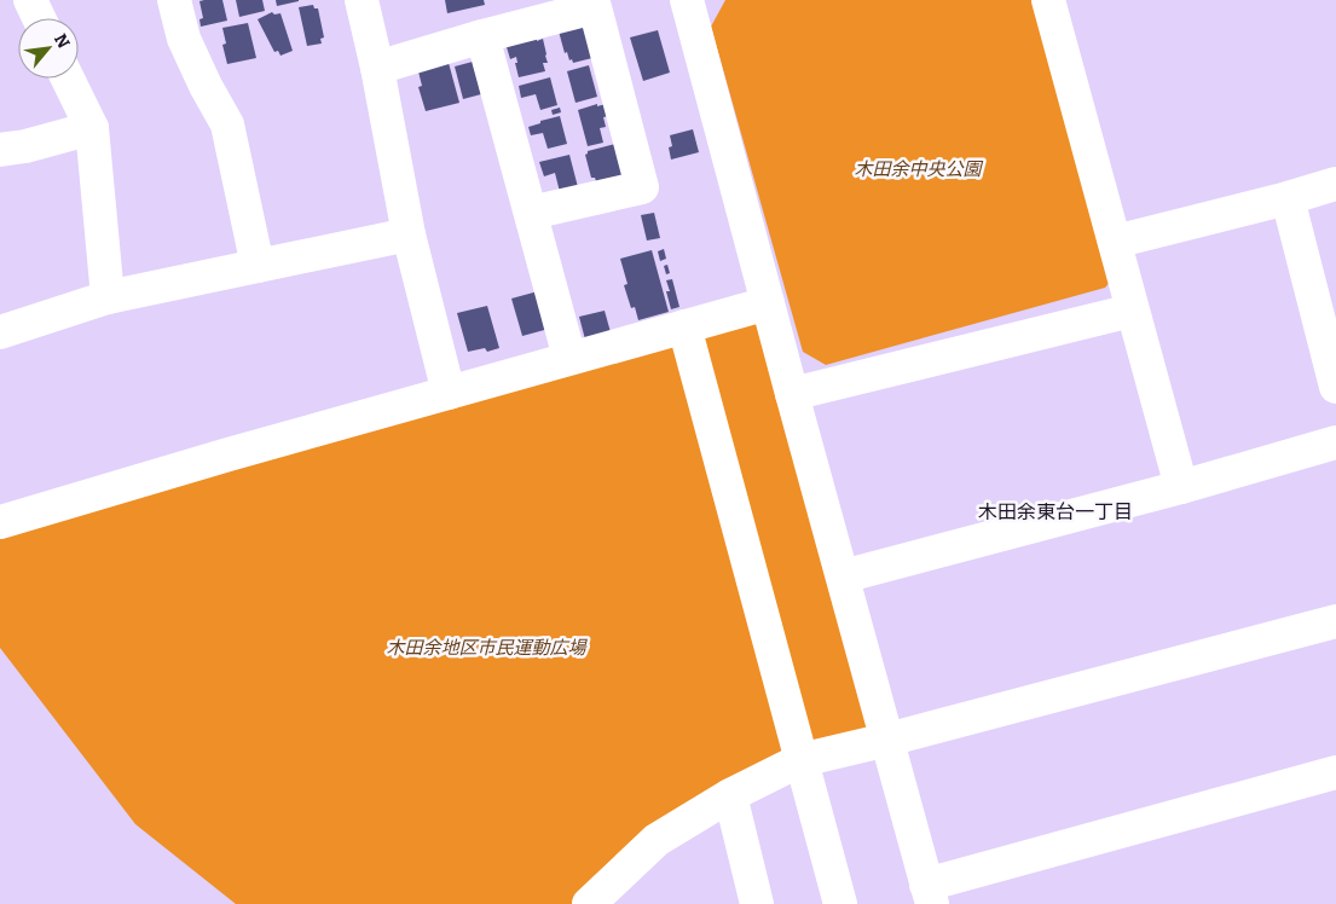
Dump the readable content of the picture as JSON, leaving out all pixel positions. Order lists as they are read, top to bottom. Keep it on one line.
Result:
{"districts":["木田余東台一丁目"],"parks":["木田余中央公園","木田余地区市民運動広場"],"north":"top right"}
